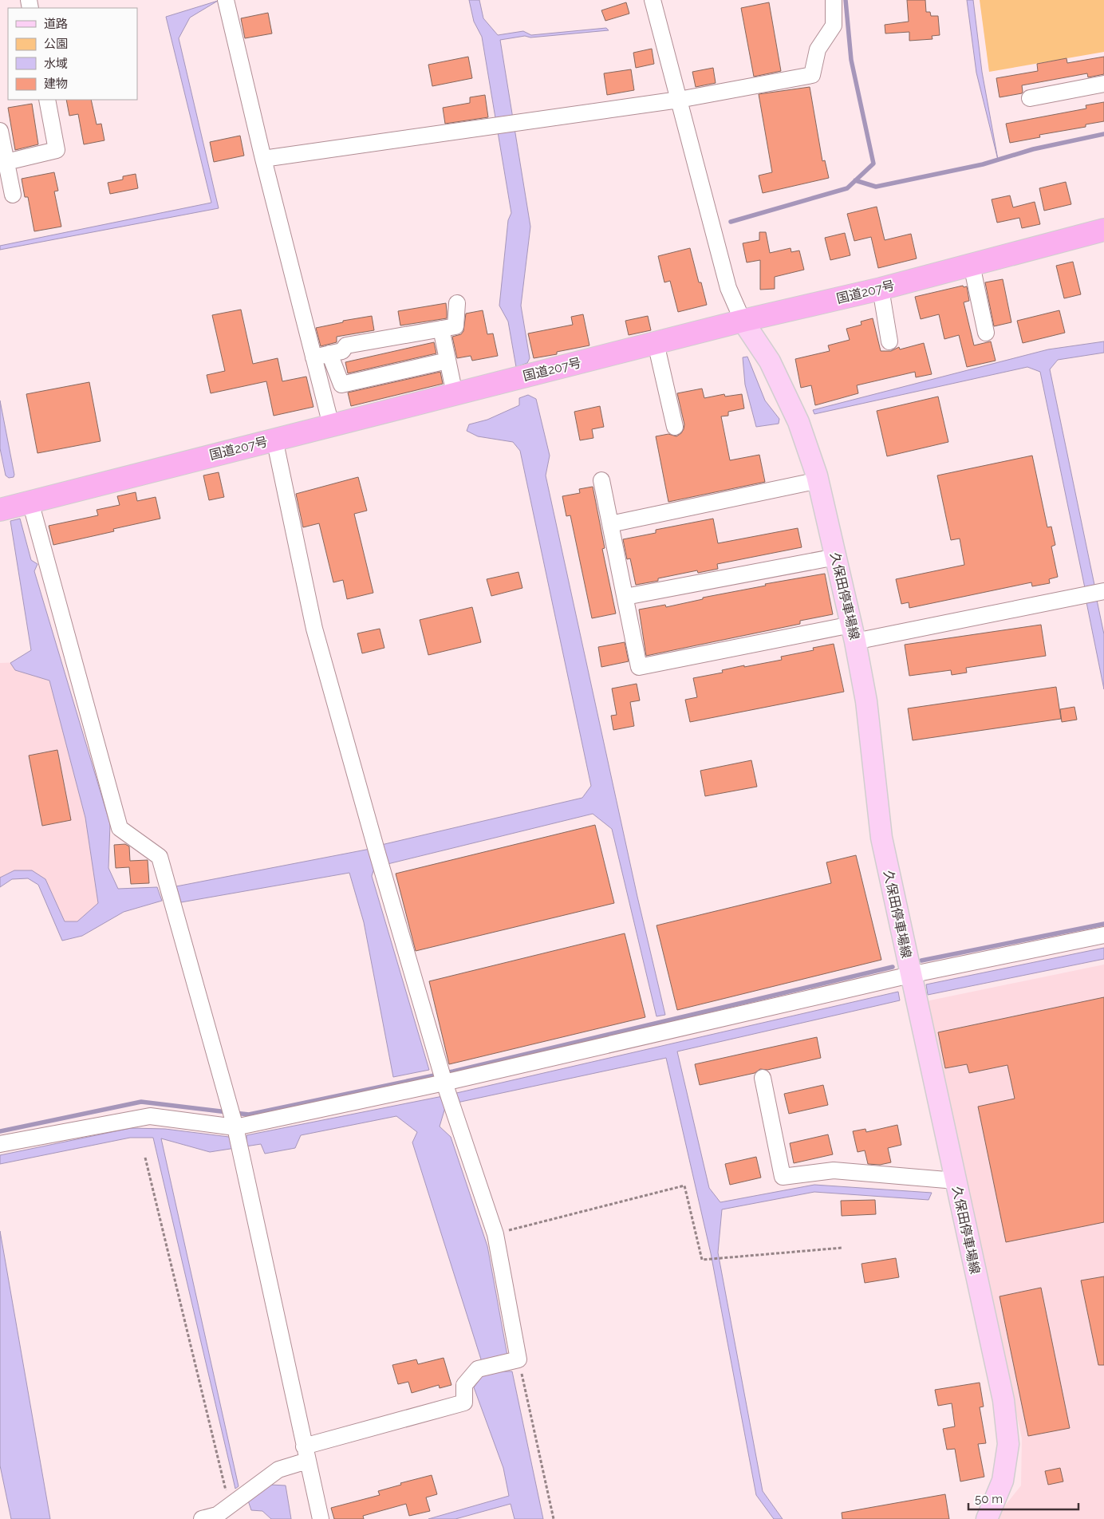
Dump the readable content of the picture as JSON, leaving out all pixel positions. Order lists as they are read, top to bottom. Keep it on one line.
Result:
{"streets":{"highway":["国道207号"],"main road":["久保田停車場線"]},"crossings":[["国道207号","久保田停車場線"]],"legend":["道路","公園","水域","建物"],"scale_bar":"50 m"}
